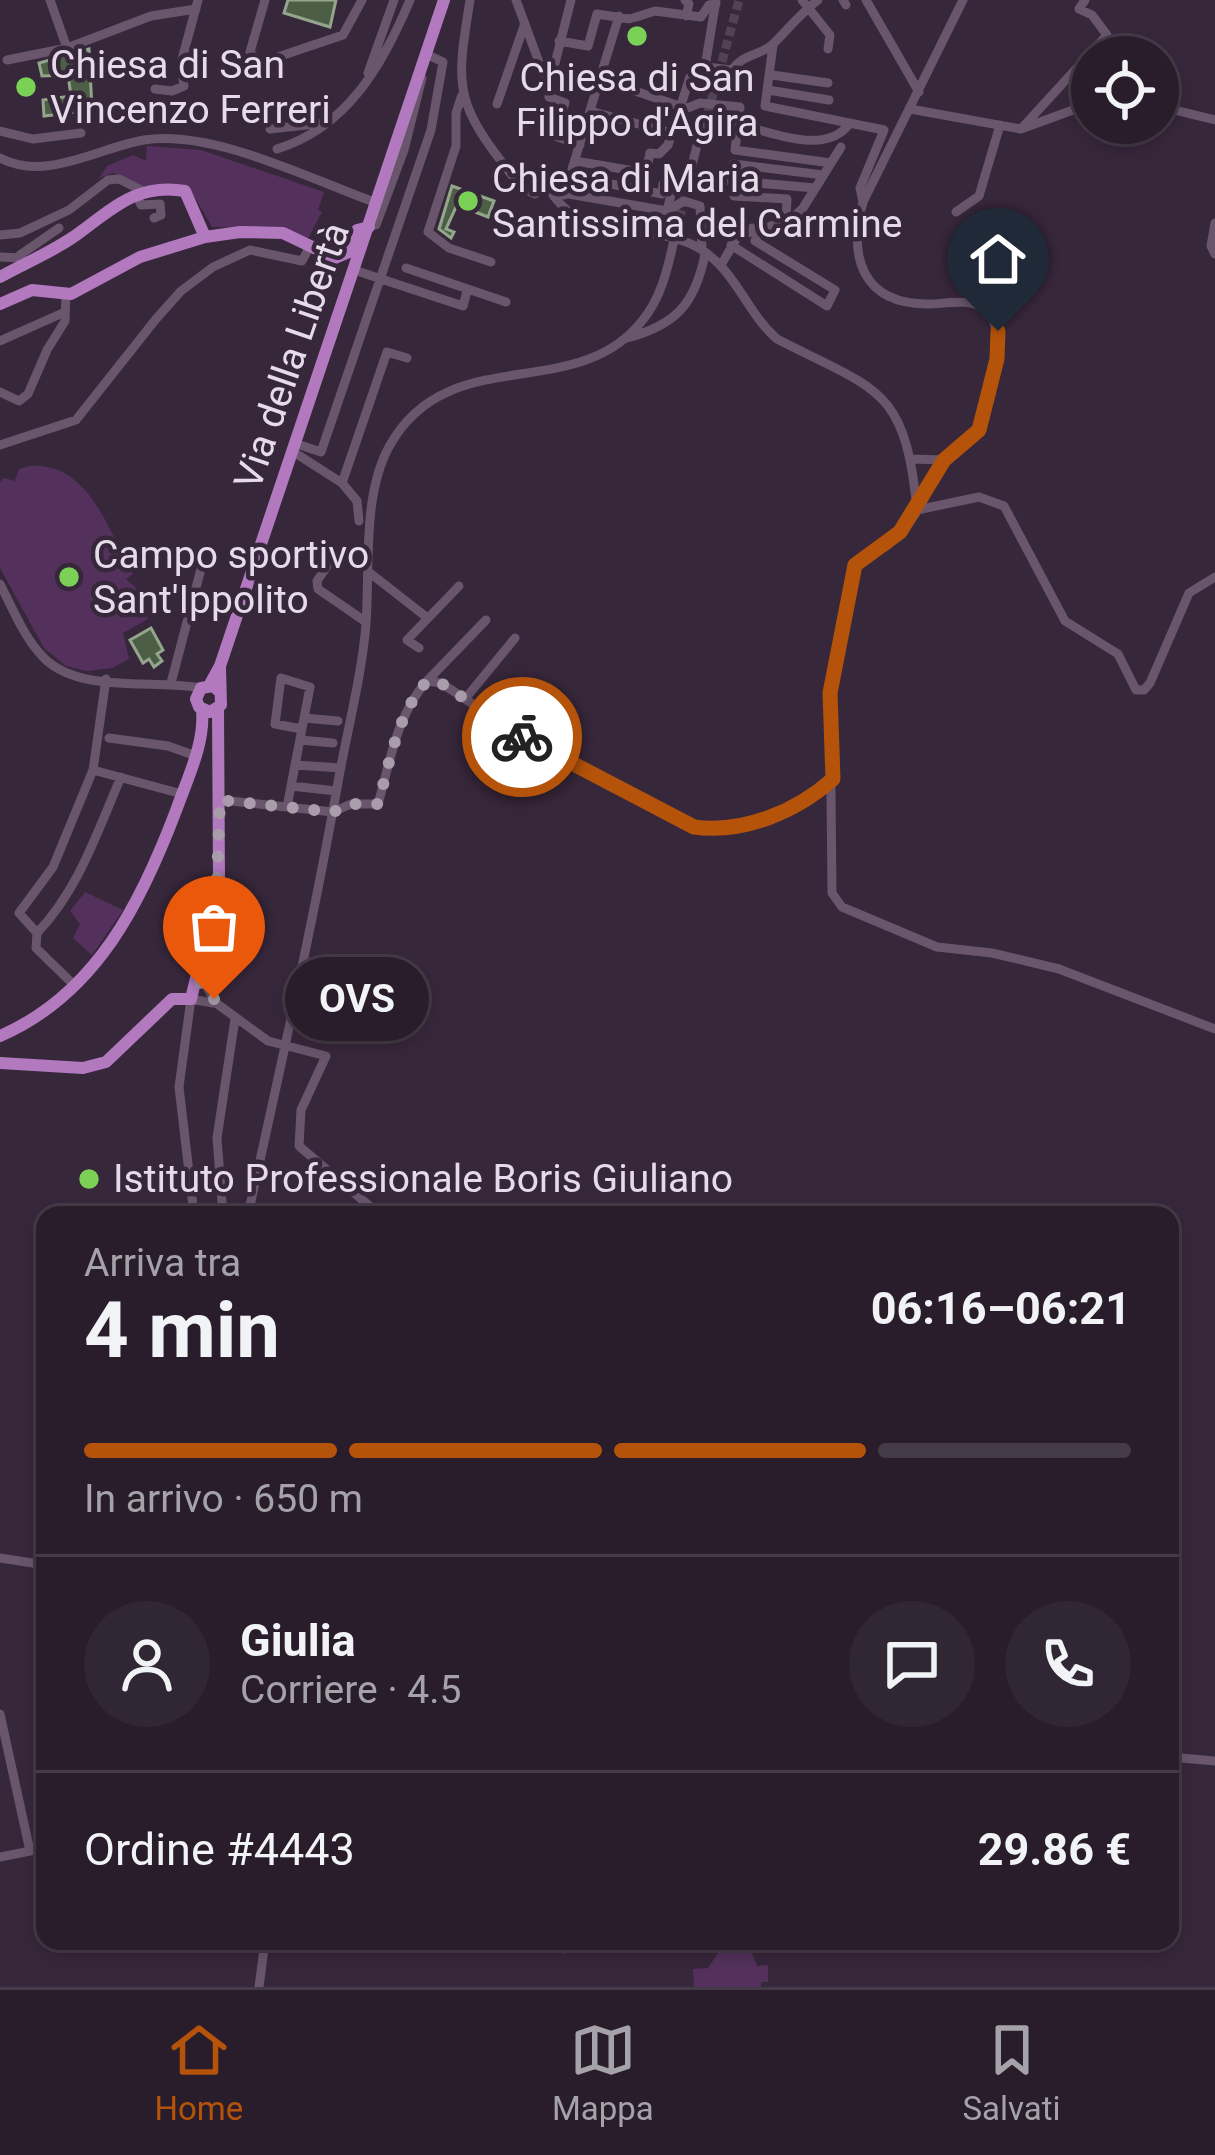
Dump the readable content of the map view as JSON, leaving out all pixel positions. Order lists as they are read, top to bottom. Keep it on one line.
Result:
{"streets":{"main road":["Via della Libertà"]},"places":["Chiesa di San Filippo d'Agira","Chiesa di San Vincenzo Ferreri","Chiesa di Maria Santissima del Carmine","Campo sportivo Sant'Ippolito","OVS","Istituto Professionale Boris Giuliano"],"page":{"bubble":"OVS","heading":["4 min","Arriva tra","06:16–06:21"],"panel":["Giulia","Corriere · 4.5","Ordine #4443","29.86 €"],"bar":"In arrivo · 650 m","tabs":["Home","Mappa","Salvati"]}}
